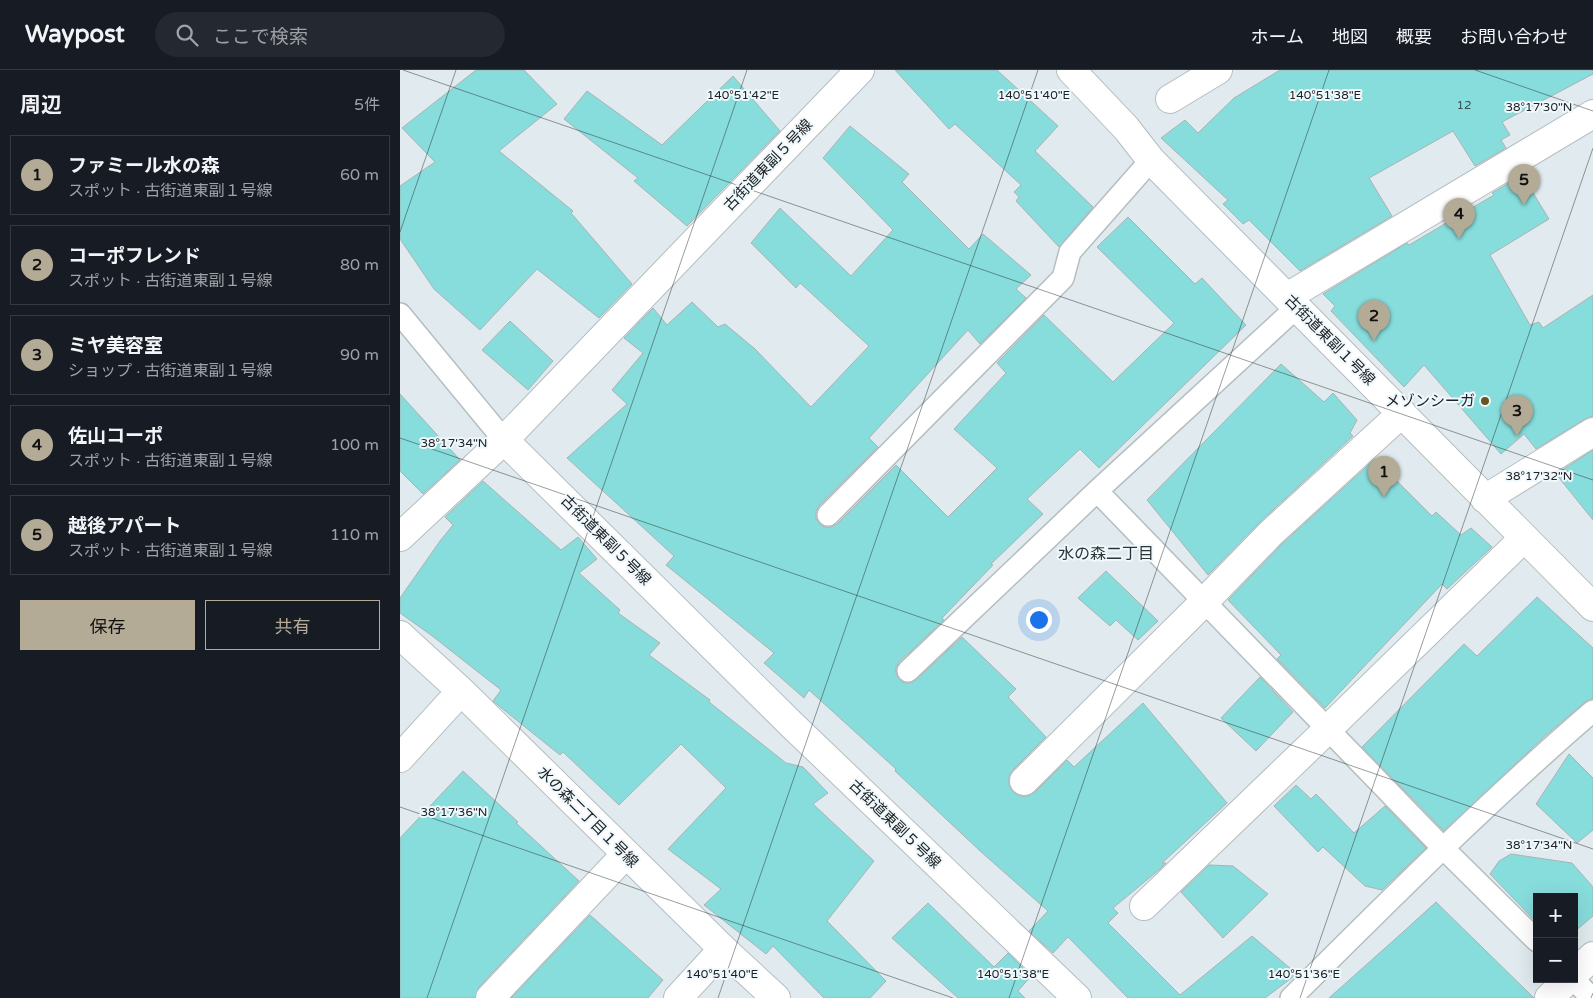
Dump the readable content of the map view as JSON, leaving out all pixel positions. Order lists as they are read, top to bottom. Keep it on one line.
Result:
{"streets":{"street":["古街道東副５号線","古街道東副１号線","水の森二丁目１号線"]},"districts":["水の森二丁目"],"places":["メゾンシーガ"],"house_numbers":["12"],"page":{"header":"Waypost","search":"ここで検索","nav":["ホーム","地図","概要","お問い合わせ"],"heading":["周辺","5件"],"list":[{"mark":"1","name":"ファミール水の森","note":"スポット · 古街道東副１号線","value":"60 m"},{"mark":"2","name":"コーポフレンド","note":"スポット · 古街道東副１号線","value":"80 m"},{"mark":"3","name":"ミヤ美容室","note":"ショップ · 古街道東副１号線","value":"90 m"},{"mark":"4","name":"佐山コーポ","note":"スポット · 古街道東副１号線","value":"100 m"},{"mark":"5","name":"越後アパート","note":"スポット · 古街道東副１号線","value":"110 m"}],"pins":["5","4","2","3","1"],"buttons":["保存","共有"],"map_buttons":["+","−"]},"coordinates":["140°51'42\"E","140°51'40\"E","140°51'38\"E","38°17'30\"N","38°17'34\"N","38°17'32\"N","38°17'36\"N","140°51'36\"E"]}
